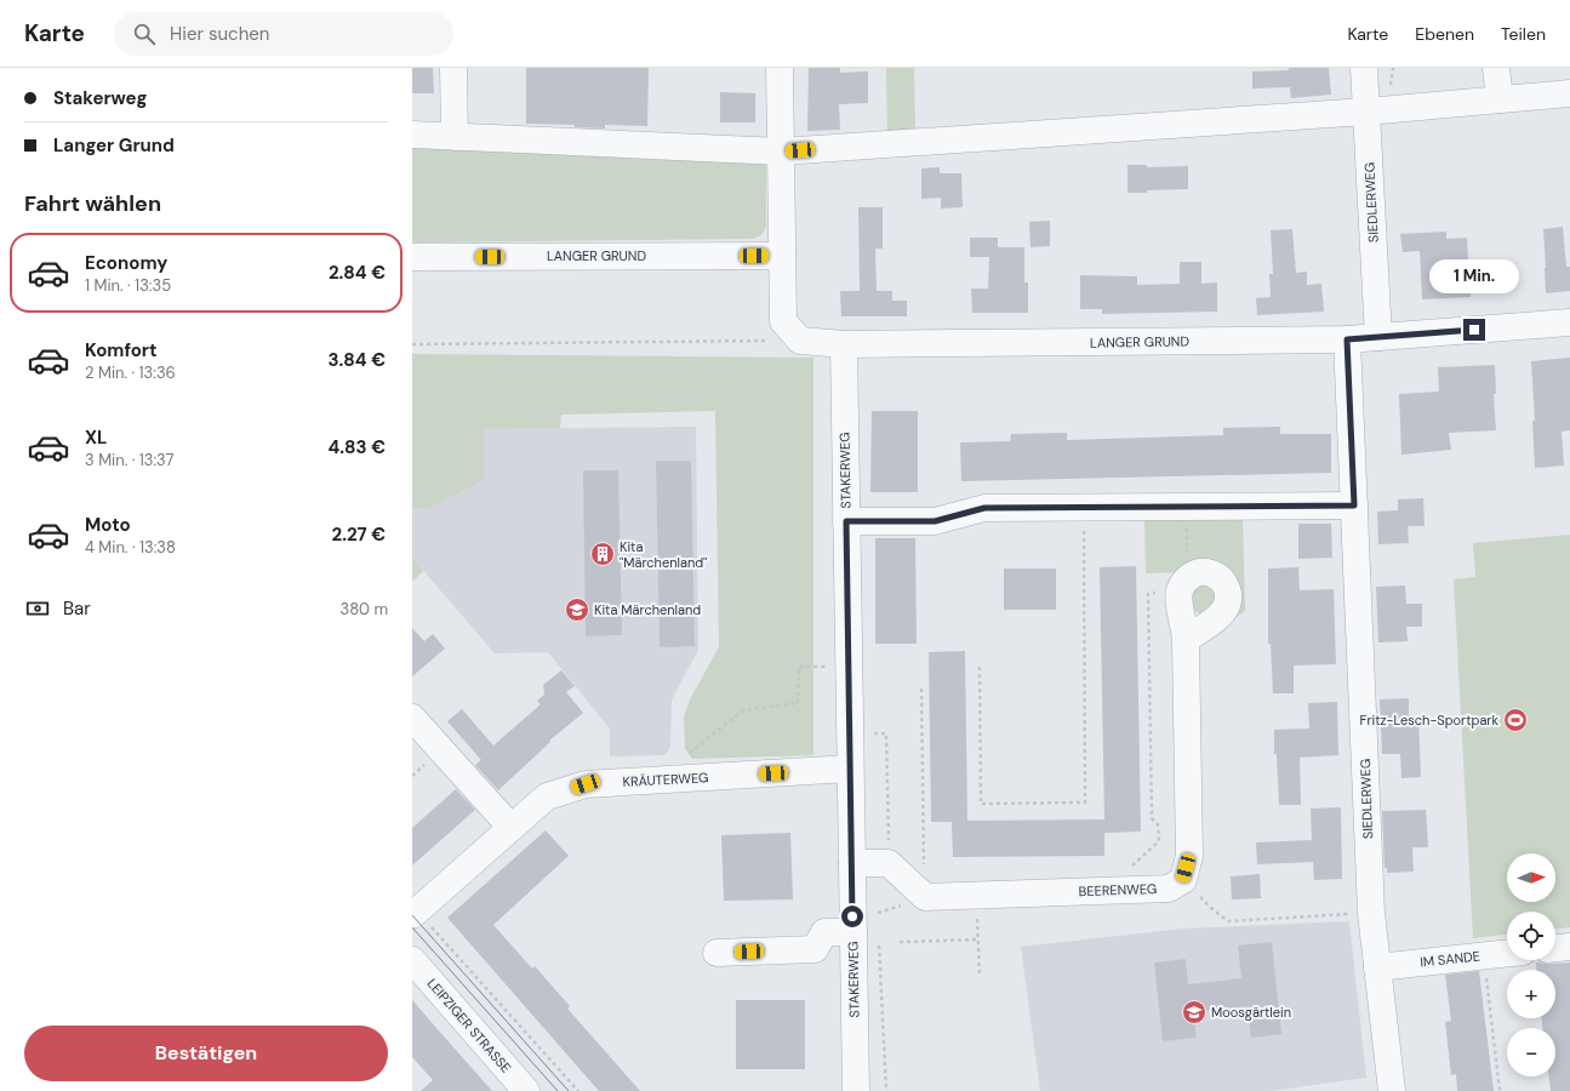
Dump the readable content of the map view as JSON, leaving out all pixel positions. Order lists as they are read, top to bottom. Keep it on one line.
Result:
{"streets":{"street":["SIEDLERWEG","LANGER GRUND","STAKERWEG","KRÄUTERWEG","BEERENWEG","IM SANDE","LEIPZIGER STRASSE"]},"crossings":[["SIEDLERWEG","LANGER GRUND"],["SIEDLERWEG","IM SANDE"],["LANGER GRUND","STAKERWEG"],["STAKERWEG","KRÄUTERWEG"]],"places":{"building":["Kita \"Märchenland\""],"school or university":["Kita Märchenland","Moosgärtlein"],"sports":["Fritz-Lesch-Sportpark"]},"north":"right","page":{"header":"Karte","search":"Hier suchen","nav":["Karte","Ebenen","Teilen"],"banner":["Stakerweg","Langer Grund"],"heading":"Fahrt wählen","list":[{"name":"Economy","note":"1 Min. · 13:35","value":"2.84 €"},{"name":"Komfort","note":"2 Min. · 13:36","value":"3.84 €"},{"name":"XL","note":"3 Min. · 13:37","value":"4.83 €"},{"name":"Moto","note":"4 Min. · 13:38","value":"2.27 €"}],"bubble":"1 Min.","pay":["Bar","380 m"],"map_buttons":["+","−"],"buttons":"Bestätigen"}}
